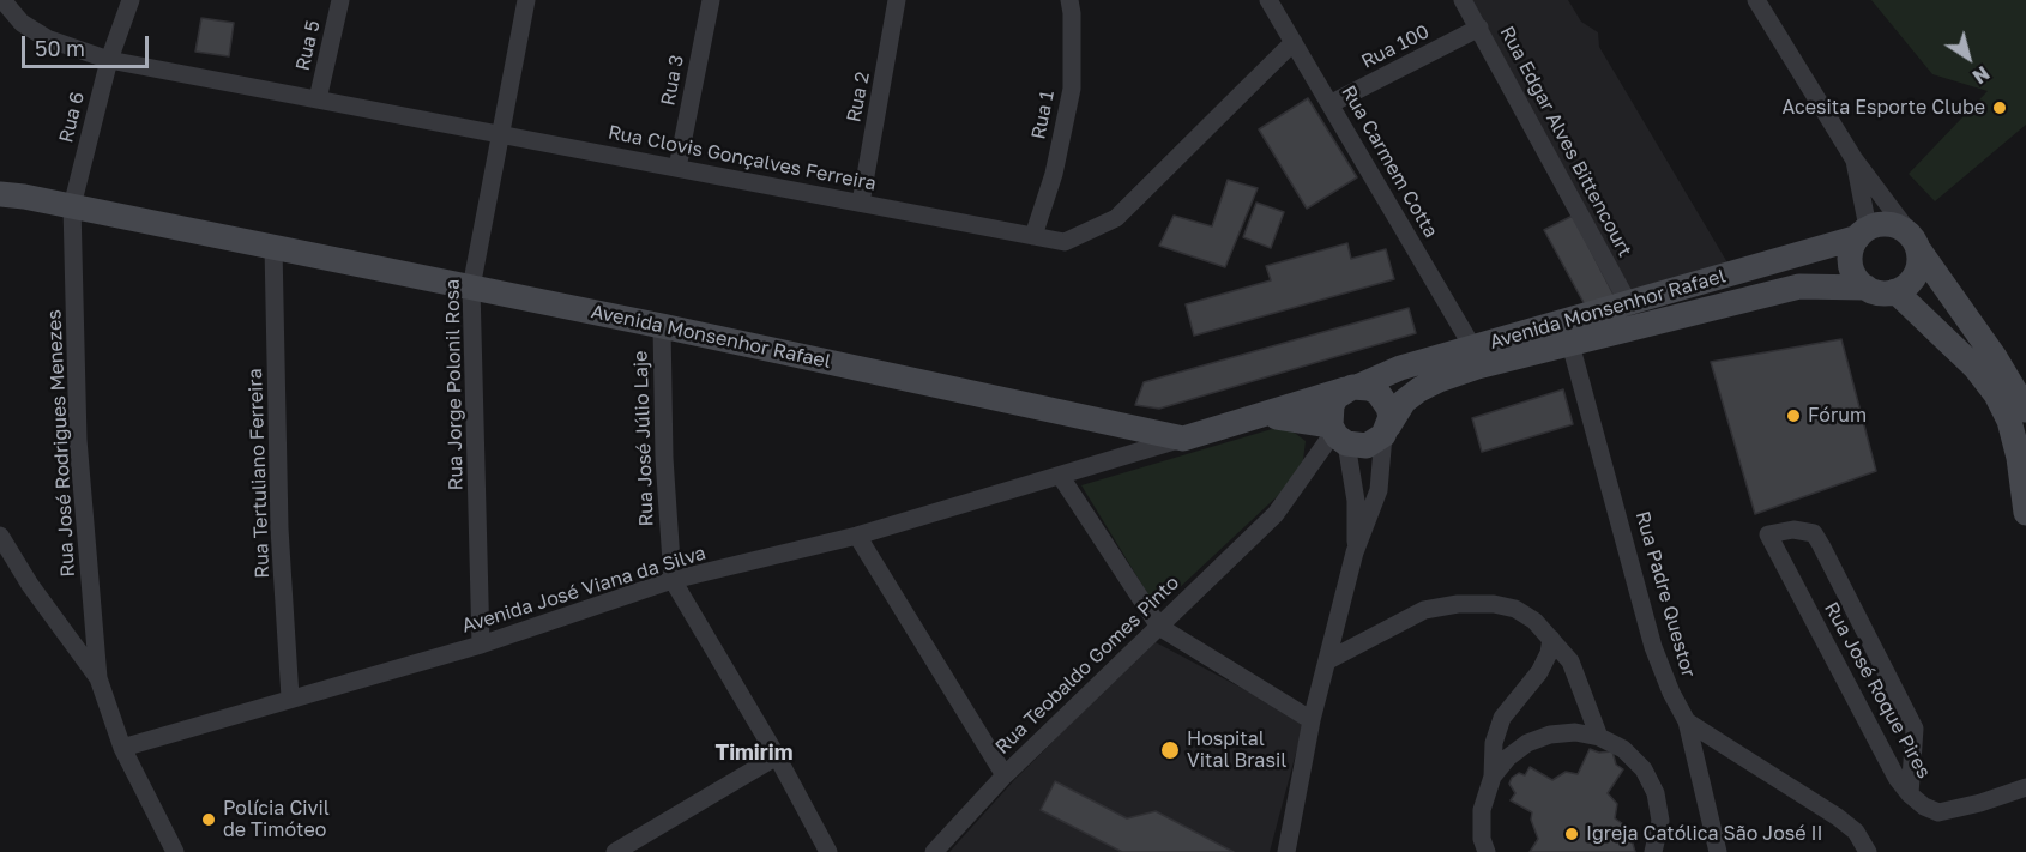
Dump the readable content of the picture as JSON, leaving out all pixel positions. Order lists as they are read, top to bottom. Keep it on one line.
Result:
{"streets":{"main road":["Avenida Monsenhor Rafael"],"street":["Rua 5","Rua 100","Rua 3","Rua 2","Rua 1","Rua 6","Rua Edgar Alves Bittencourt","Rua Clovis Gonçalves Ferreira","Rua Carmem Cotta","Rua Jorge Polonil Rosa","Rua José Júlio Laje","Rua José Rodrigues Menezes","Rua Tertuliano Ferreira","Avenida José Viana da Silva","Rua Padre Questor","Rua Teobaldo Gomes Pinto","Rua José Roque Pires"]},"crossings":[["Rua 5","Rua Clovis Gonçalves Ferreira"],["Rua 100","Rua Edgar Alves Bittencourt"],["Rua 100","Rua Carmem Cotta"],["Rua 3","Rua Clovis Gonçalves Ferreira"],["Rua 2","Rua Clovis Gonçalves Ferreira"],["Rua 1","Rua Clovis Gonçalves Ferreira"],["Rua 6","Rua Clovis Gonçalves Ferreira"],["Rua 6","Avenida Monsenhor Rafael"],["Rua 6","Rua José Rodrigues Menezes"],["Rua Edgar Alves Bittencourt","Avenida Monsenhor Rafael"],["Rua Clovis Gonçalves Ferreira","Rua Carmem Cotta"],["Rua Clovis Gonçalves Ferreira","Rua Jorge Polonil Rosa"],["Rua Carmem Cotta","Avenida Monsenhor Rafael"],["Avenida Monsenhor Rafael","Rua Jorge Polonil Rosa"],["Avenida Monsenhor Rafael","Rua José Júlio Laje"],["Avenida Monsenhor Rafael","Rua José Rodrigues Menezes"],["Avenida Monsenhor Rafael","Rua Tertuliano Ferreira"],["Avenida Monsenhor Rafael","Avenida José Viana da Silva"],["Avenida Monsenhor Rafael","Rua Padre Questor"],["Avenida Monsenhor Rafael","Rua Teobaldo Gomes Pinto"],["Rua Jorge Polonil Rosa","Avenida José Viana da Silva"],["Rua José Júlio Laje","Avenida José Viana da Silva"],["Rua Tertuliano Ferreira","Avenida José Viana da Silva"]],"districts":["Timirim"],"places":["Acesita Esporte Clube","Fórum","Hospital Vital Brasil","Polícia Civil de Timóteo","Igreja Católica São José II"],"scale_bar":"50 m","north":"bottom right"}
